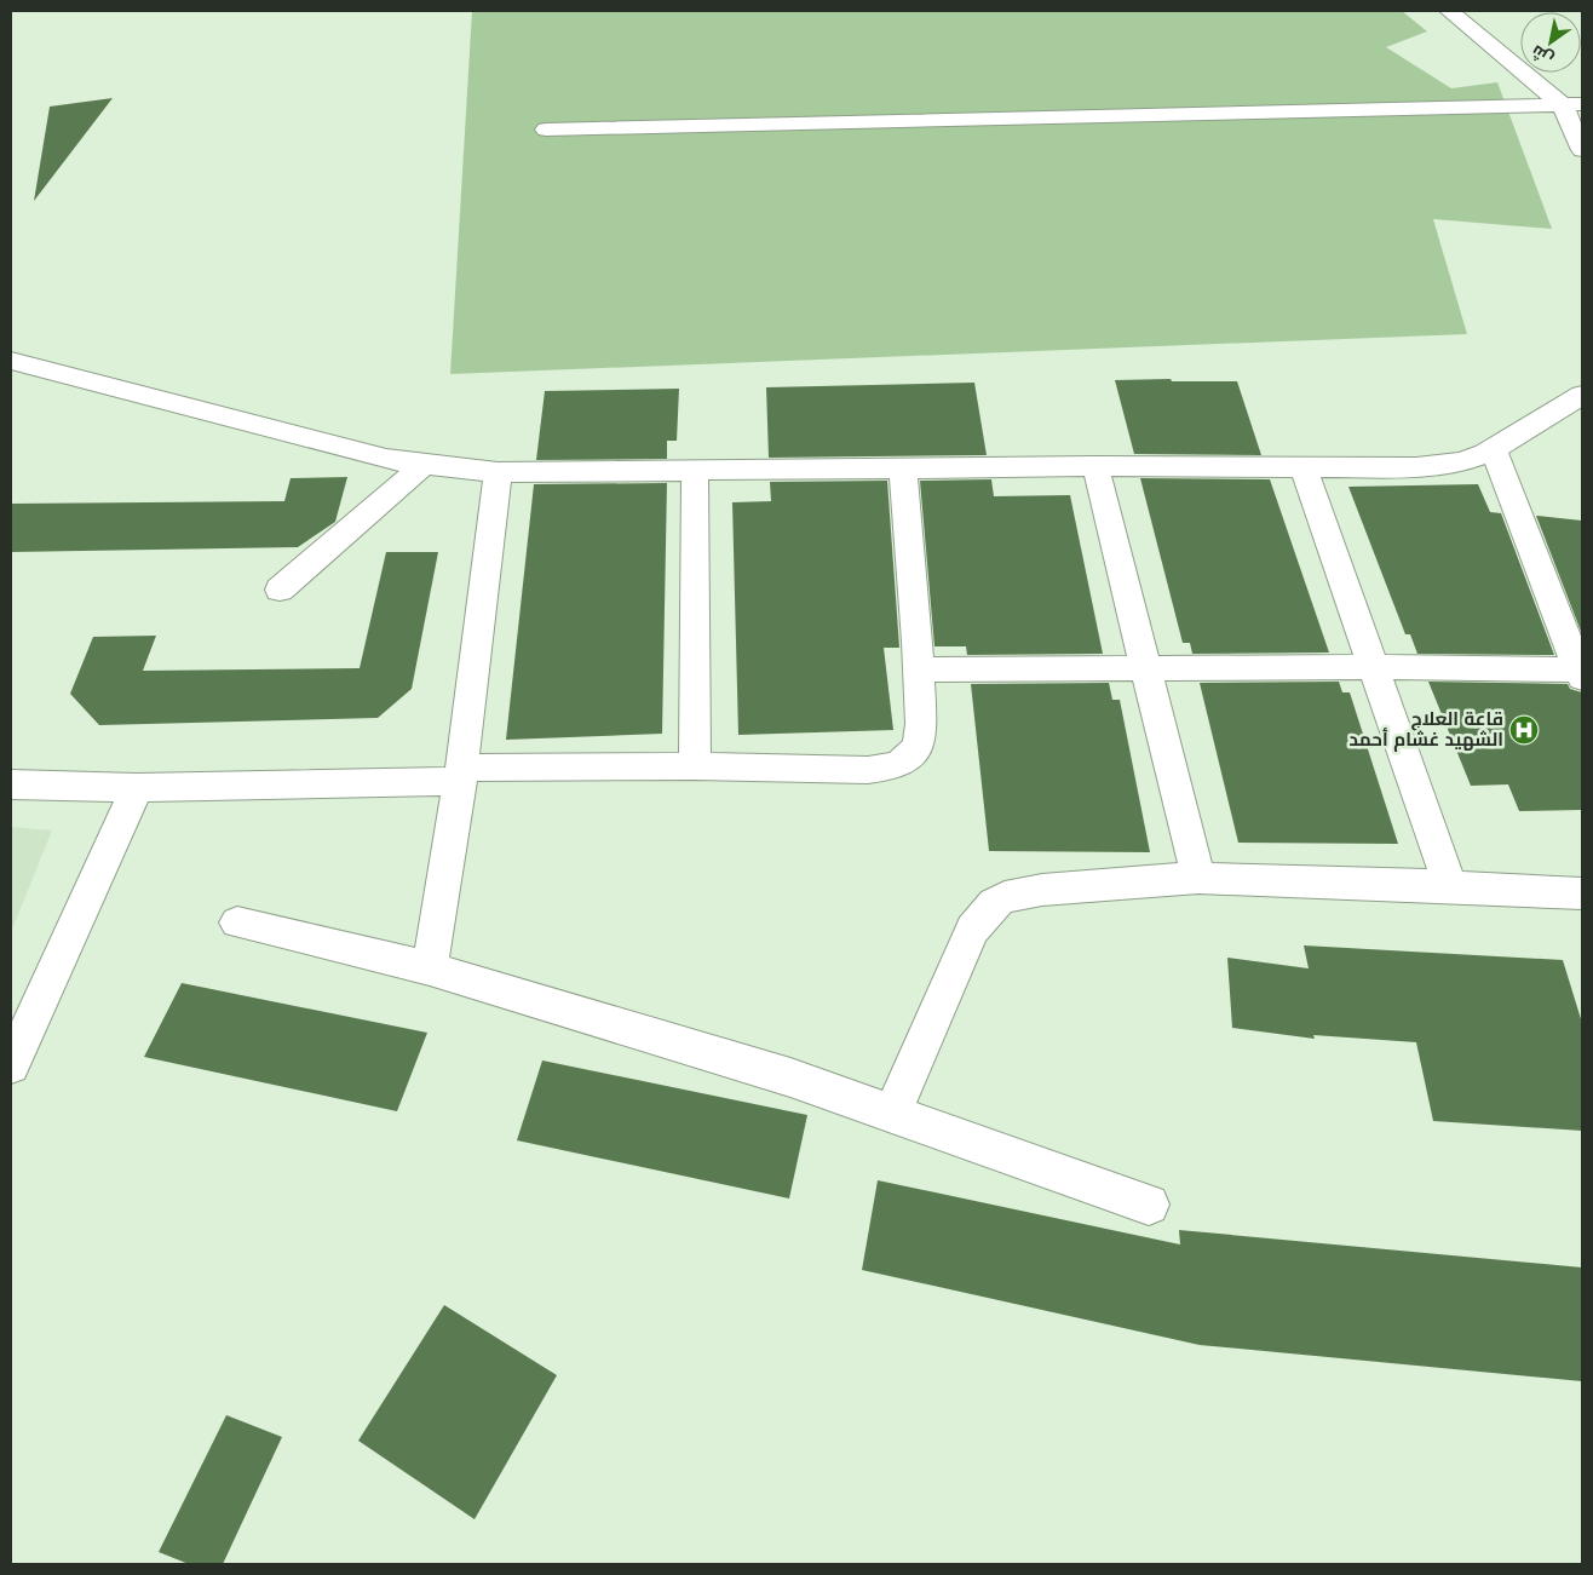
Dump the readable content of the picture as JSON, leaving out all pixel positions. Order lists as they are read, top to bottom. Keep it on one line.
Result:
{"places":{"hospital":["قاعة العلاج الشهيد غشام أحمد"]},"north":"bottom left"}
